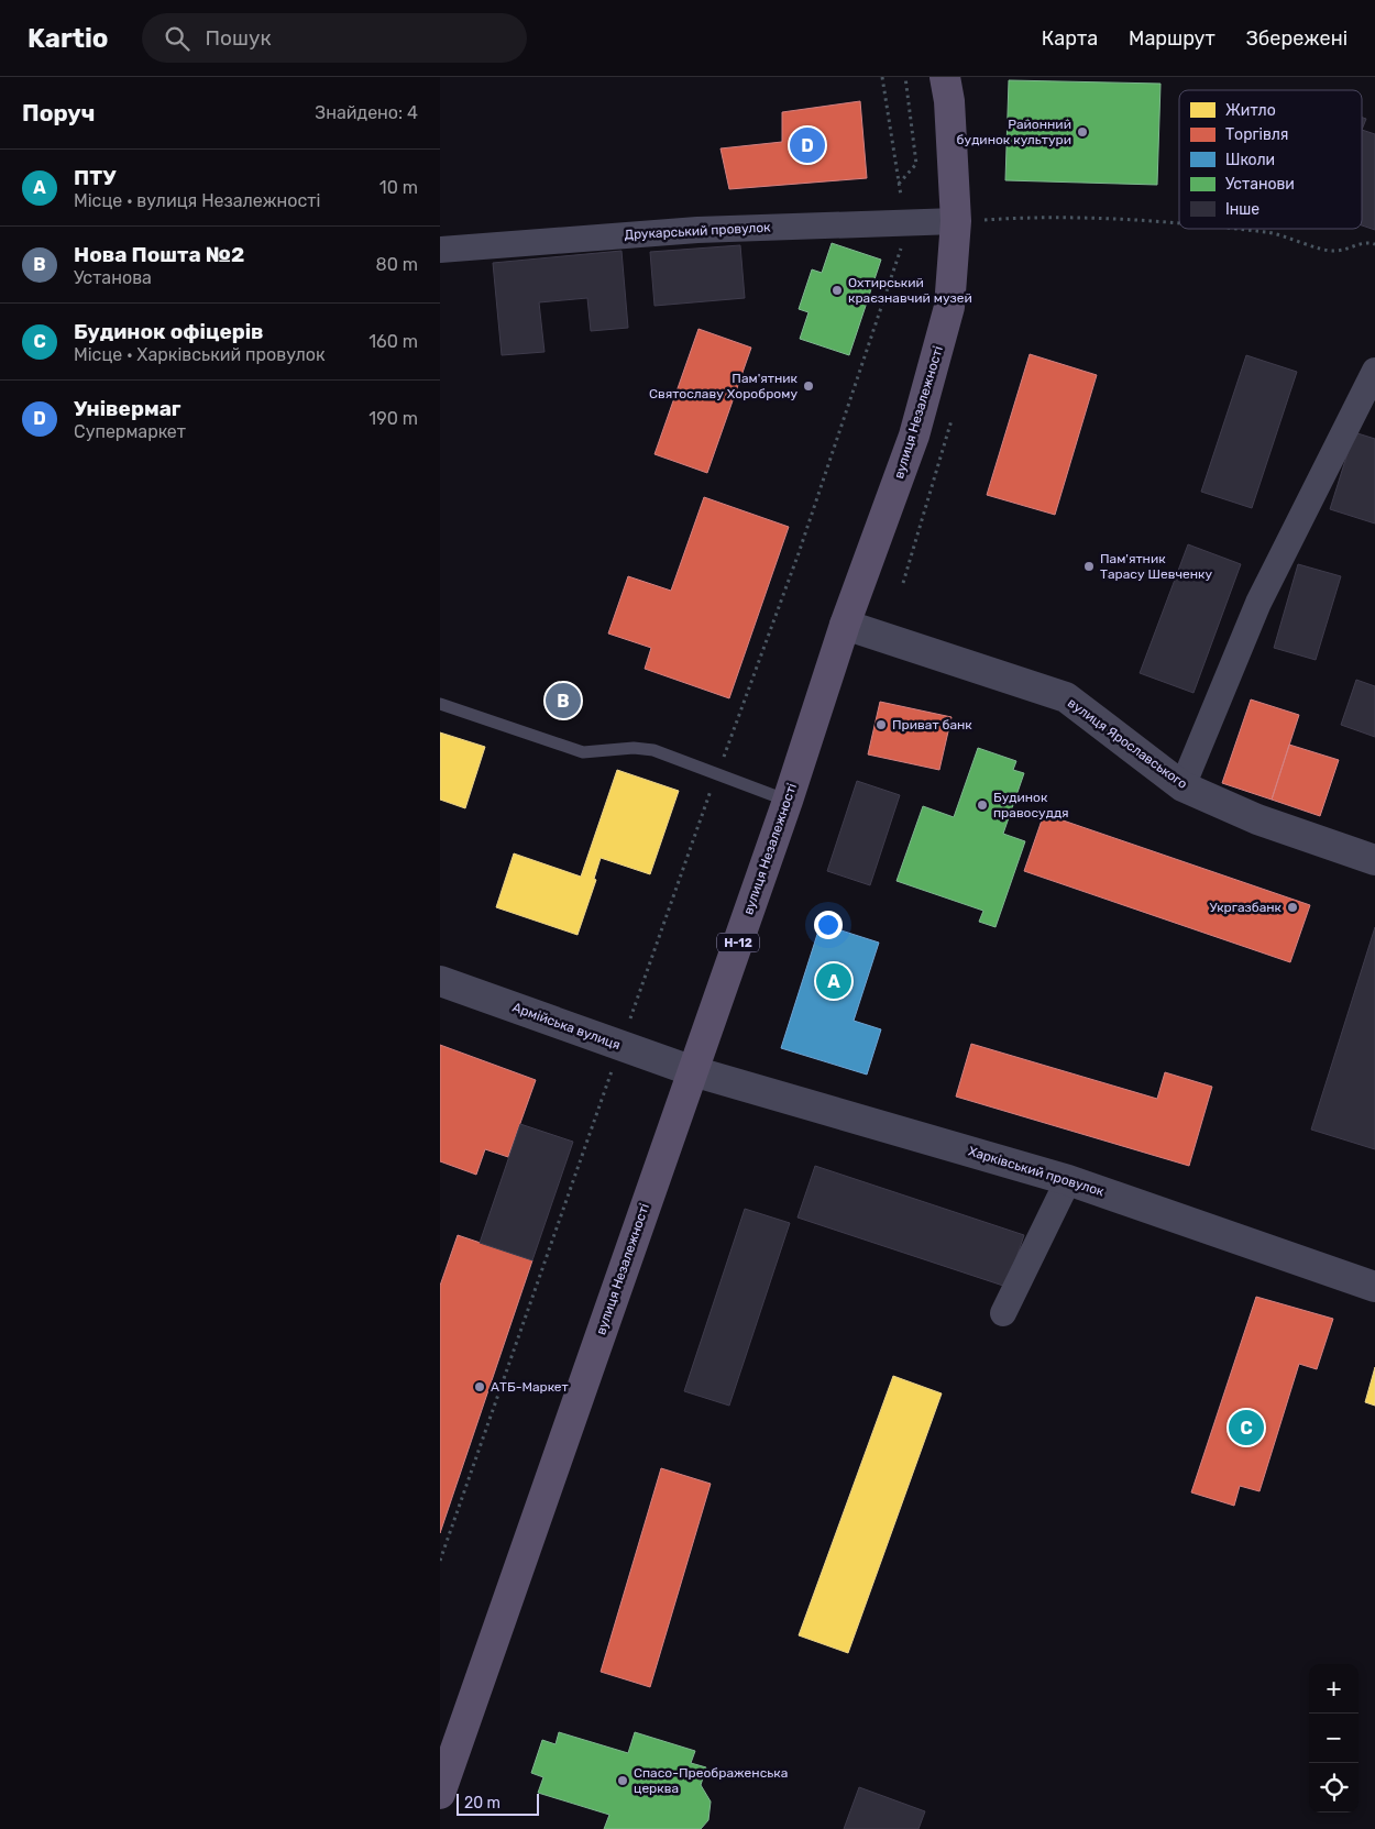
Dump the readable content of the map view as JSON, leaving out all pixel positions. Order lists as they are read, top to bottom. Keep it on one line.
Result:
{"streets":{"main road":["вулиця Незалежності","Н-12"],"street":["Друкарський провулок","вулиця Ярославського","Армійська вулиця","Харківський провулок"]},"crossings":[["Друкарський провулок","вулиця Незалежності"],["вулиця Незалежності","вулиця Ярославського"],["вулиця Незалежності","Армійська вулиця"],["вулиця Незалежності","Харківський провулок"],["Армійська вулиця","Харківський провулок"]],"places":["Районний будинок культури","Охтирський краєзнавчий музей","Пам'ятник Святославу Хороброму","Пам'ятник Тарасу Шевченку","Приват банк","Будинок правосуддя","Укргазбанк","АТБ-Маркет","Спасо-Преображенська церква"],"legend":["Житло","Торгівля","Школи","Установи","Інше"],"scale_bar":"20 m","page":{"header":"Kartio","search":"Пошук","nav":["Карта","Маршрут","Збережені"],"heading":["Поруч","Знайдено: 4"],"pins":["D","B","A","C"],"list":[{"mark":"A","name":"ПТУ","note":"Місце · вулиця Незалежності","value":"10 m"},{"mark":"B","name":"Нова Пошта №2","note":"Установа","value":"80 m"},{"mark":"C","name":"Будинок офіцерів","note":"Місце · Харківський провулок","value":"160 m"},{"mark":"D","name":"Універмаг","note":"Супермаркет","value":"190 m"}],"map_buttons":["+","−"],"scale":"20 m"}}
